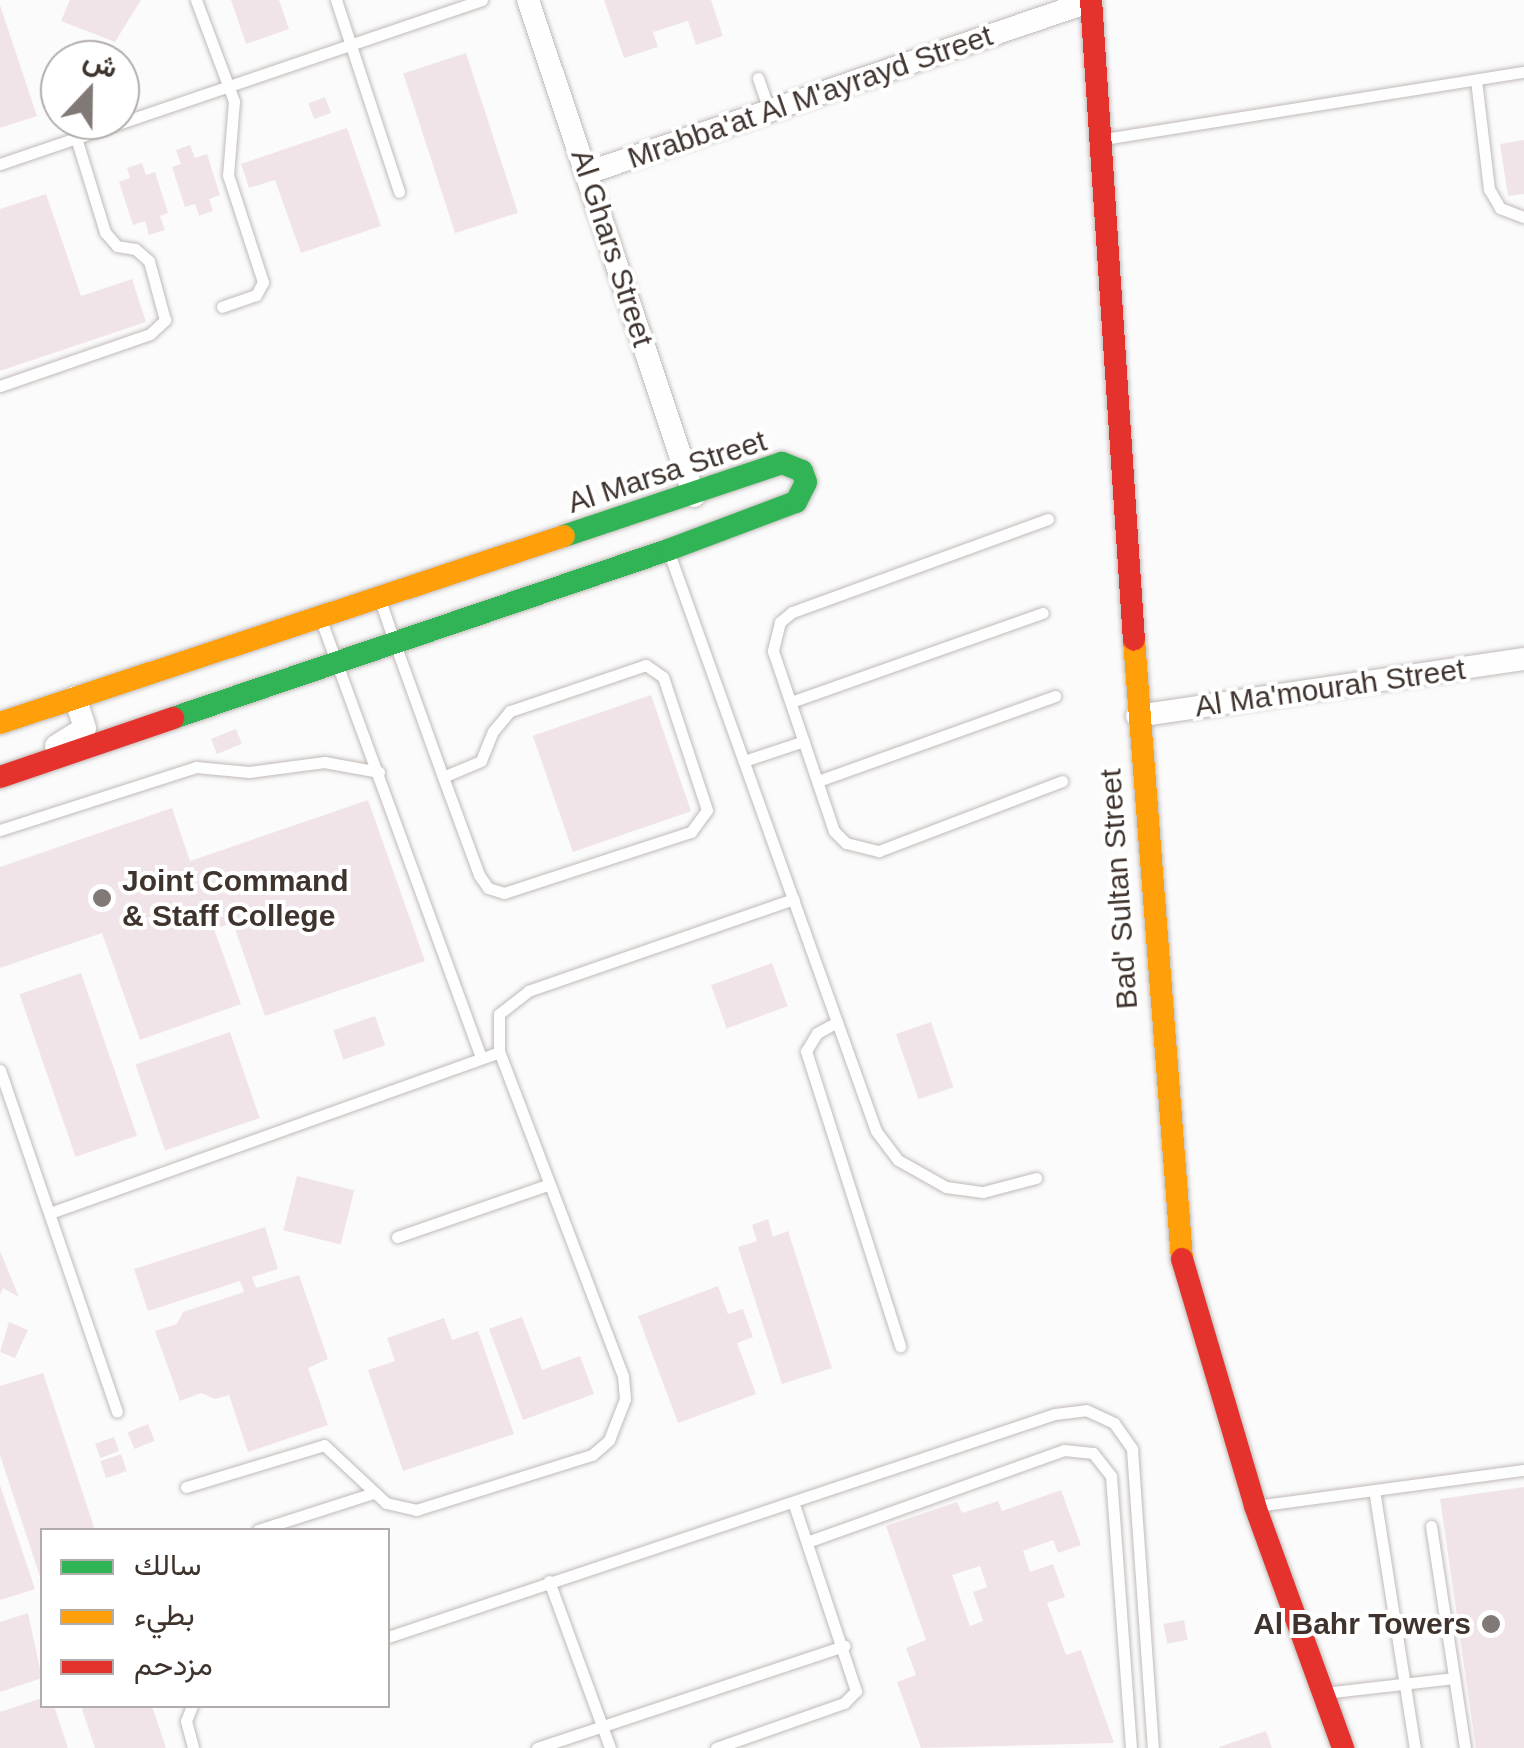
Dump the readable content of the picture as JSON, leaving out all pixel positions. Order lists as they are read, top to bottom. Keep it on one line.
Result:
{"streets":{"street":["Mrabba'at Al M'ayrayd Street","Al Ghars Street","Al Marsa Street","Al Ma'mourah Street","Bad' Sultan Street"]},"crossings":[["Mrabba'at Al M'ayrayd Street","Al Ghars Street"],["Mrabba'at Al M'ayrayd Street","Bad' Sultan Street"],["Al Ghars Street","Al Marsa Street"],["Al Ma'mourah Street","Bad' Sultan Street"]],"places":["Joint Command & Staff College","Al Bahr Towers"],"legend":["سالك","بطيء","مزدحم"],"north":"top"}
